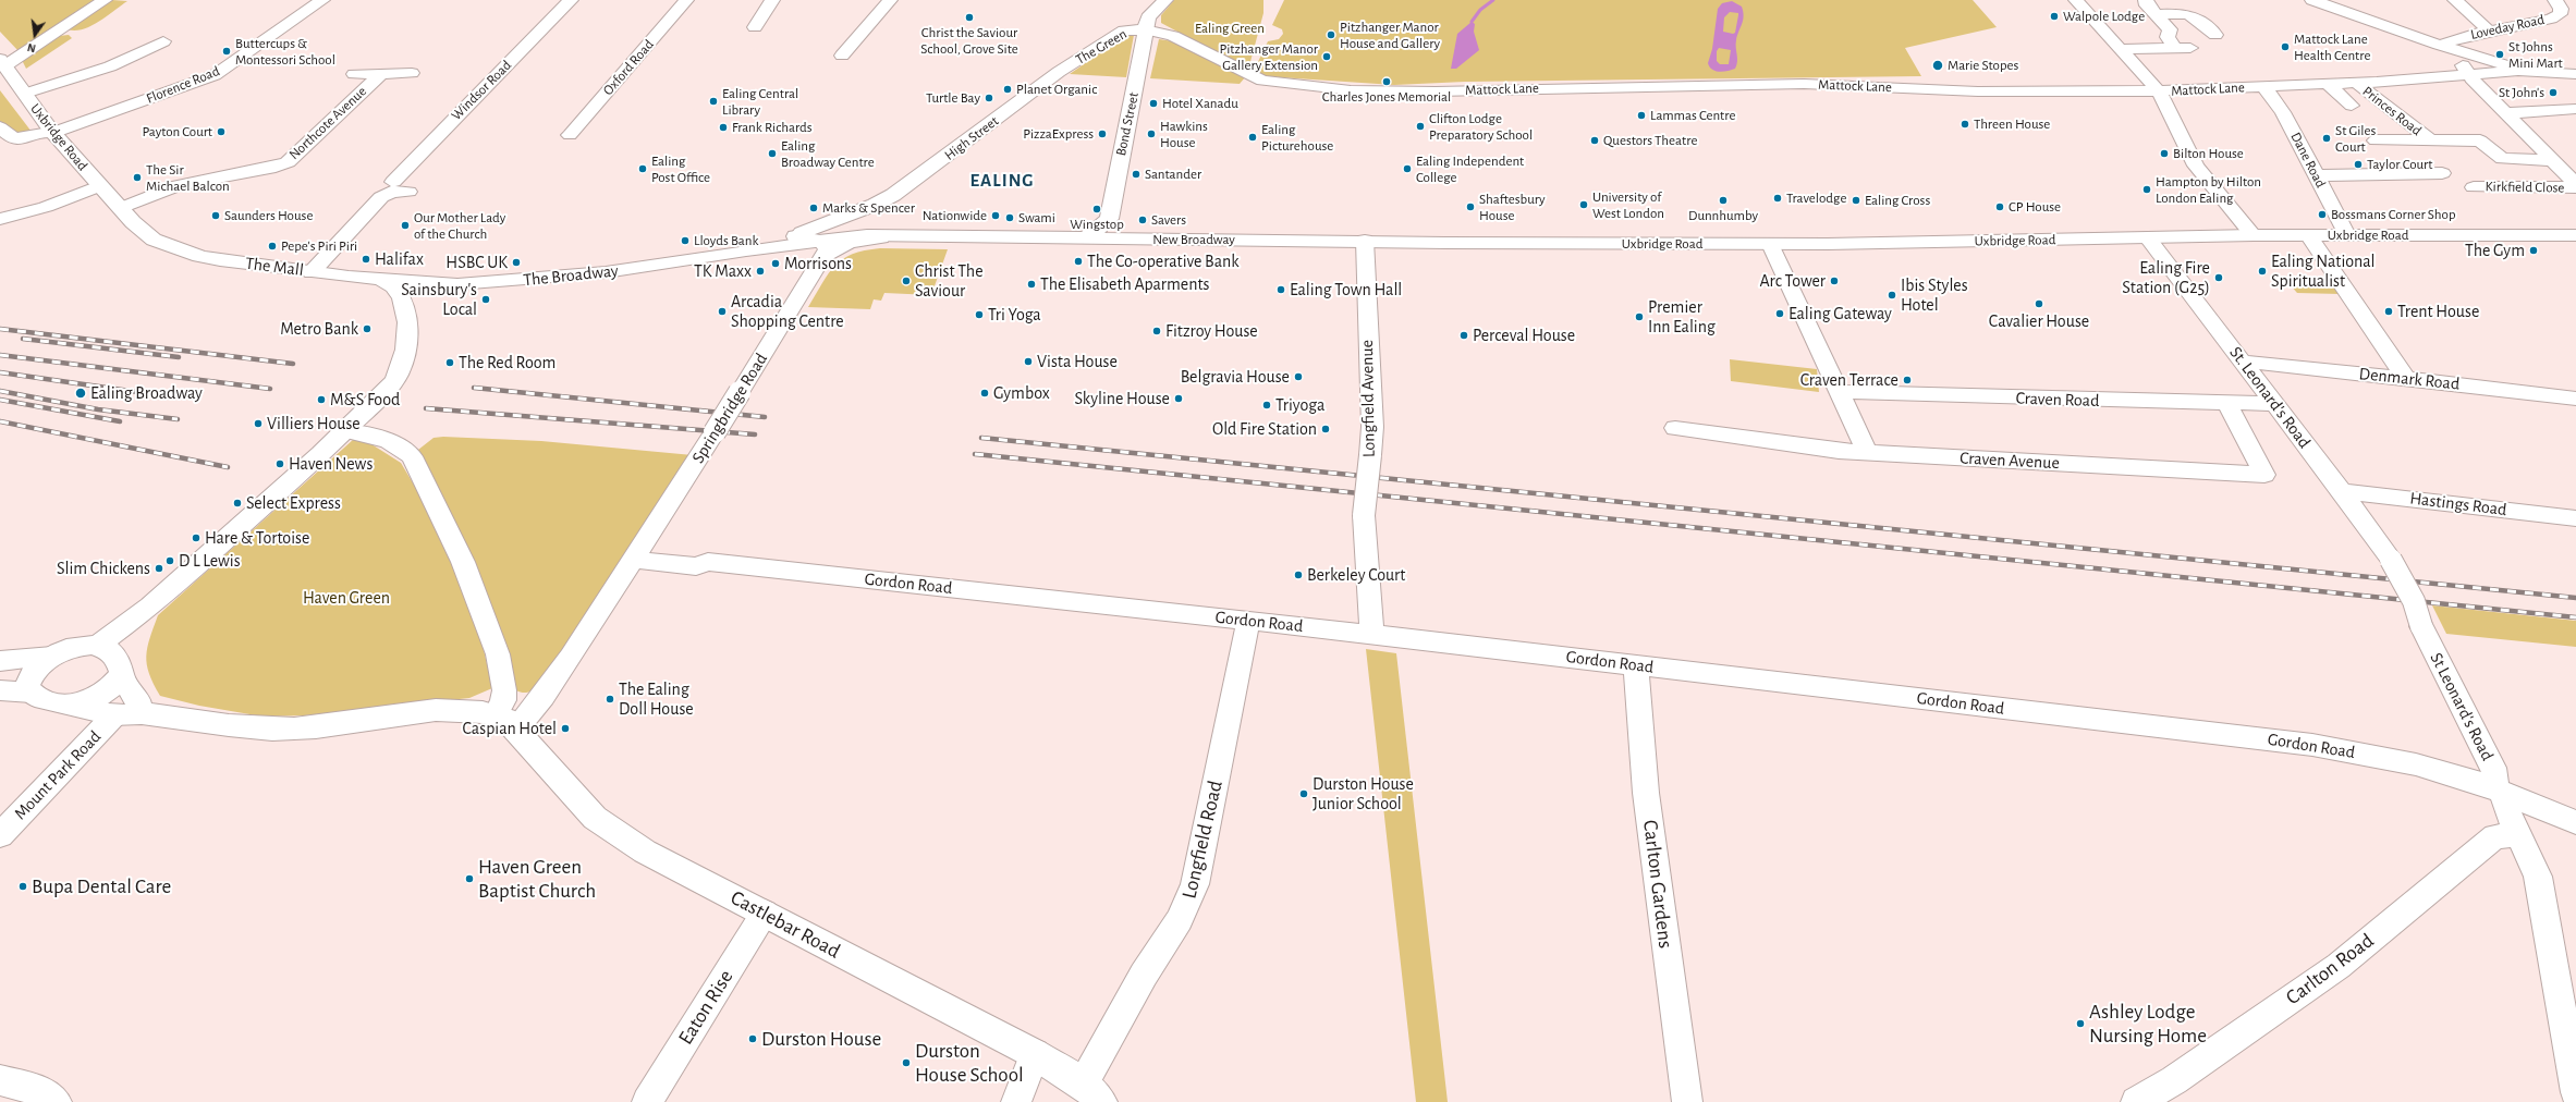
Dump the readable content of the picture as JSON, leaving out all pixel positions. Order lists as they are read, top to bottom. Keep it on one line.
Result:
{"streets":{"main road":["The Green","Bond Street","Uxbridge Road","High Street","New Broadway","The Mall","The Broadway","Castlebar Road"],"street":["Loveday Road","Oxford Road","Florence Road","Mattock Lane","Windsor Road","Princes Road","Northcote Avenue","Dane Road","Kirkfield Close","Denmark Road","St. Leonard's Road","Longfield Avenue","Craven Road","Springbridge Road","Craven Avenue","Hastings Road","Gordon Road","St Leonard's Road","Mount Park Road","Longfield Road","Carlton Gardens","Carlton Road","Eaton Rise"]},"crossings":[["The Green","Mattock Lane"],["The Green","Bond Street"],["The Green","High Street"],["Florence Road","Uxbridge Road"],["Mattock Lane","Princes Road"],["Mattock Lane","Bond Street"],["Mattock Lane","Dane Road"],["Windsor Road","The Mall"],["Northcote Avenue","Uxbridge Road"],["Northcote Avenue","The Mall"],["Uxbridge Road","Dane Road"],["Uxbridge Road","New Broadway"],["Uxbridge Road","The Mall"],["Uxbridge Road","St. Leonard's Road"],["High Street","New Broadway"],["High Street","The Broadway"],["New Broadway","The Broadway"],["New Broadway","Longfield Avenue"],["New Broadway","Springbridge Road"],["The Mall","The Broadway"],["The Broadway","Springbridge Road"],["Denmark Road","St. Leonard's Road"],["St. Leonard's Road","Craven Road"],["St. Leonard's Road","Hastings Road"],["St. Leonard's Road","St Leonard's Road"],["Longfield Avenue","Gordon Road"],["Craven Road","Craven Avenue"],["Springbridge Road","Gordon Road"],["Gordon Road","St Leonard's Road"],["Gordon Road","Longfield Road"],["Gordon Road","Carlton Gardens"],["St Leonard's Road","Carlton Road"],["Longfield Road","Castlebar Road"],["Castlebar Road","Eaton Rise"]],"districts":["EALING"],"parks":["Ealing Green","Haven Green"],"places":["Walpole Lodge","Christ the Saviour School, Grove Site","Pitzhanger Manor House and Gallery","Mattock Lane Health Centre","Buttercups & Montessori School","St Johns Mini Mart","Pitzhanger Manor Gallery Extension","Marie Stopes","Charles Jones Memorial","Planet Organic","St John's","Turtle Bay","Ealing Central Library","Hotel Xanadu","Lammas Centre","Threen House","Clifton Lodge Preparatory School","Frank Richards","Payton Court","PizzaExpress","Hawkins House","Ealing Picturehouse","St Giles Court","Questors Theatre","Ealing Broadway Centre","Bilton House","Taylor Court","Ealing Post Office","Ealing Independent College","Santander","The Sir Michael Balcon","Hampton by Hilton London Ealing","Travelodge","Dunnhumby","Ealing Cross","University of West London","Shaftesbury House","CP House","Marks & Spencer","Wingstop","Bossmans Corner Shop","Saunders House","Nationwide","Swami","Savers","Our Mother Lady of the Church","Lloyds Bank","Pepe's Piri Piri","The Gym","Halifax","The Co-operative Bank","HSBC UK","Morrisons","TK Maxx","Ealing National Spiritualist","Ealing Fire Station (G25)","Christ The Saviour","Arc Tower","The Elisabeth Aparments","Ealing Town Hall","Ibis Styles Hotel","Sainsbury's Local","Cavalier House","Arcadia Shopping Centre","Trent House","Ealing Gateway","Tri Yoga","Premier Inn Ealing","Metro Bank","Fitzroy House","Perceval House","Vista House","The Red Room","Belgravia House","Craven Terrace","Ealing Broadway","Gymbox","Skyline House","M&S Food","Triyoga","Villiers House","Old Fire Station","Haven News","Select Express","Hare & Tortoise","D L Lewis","Slim Chickens","Berkeley Court","The Ealing Doll House","Caspian Hotel","Durston House Junior School","Haven Green Baptist Church","Bupa Dental Care","Ashley Lodge Nursing Home","Durston House","Durston House School"],"north":"bottom"}
